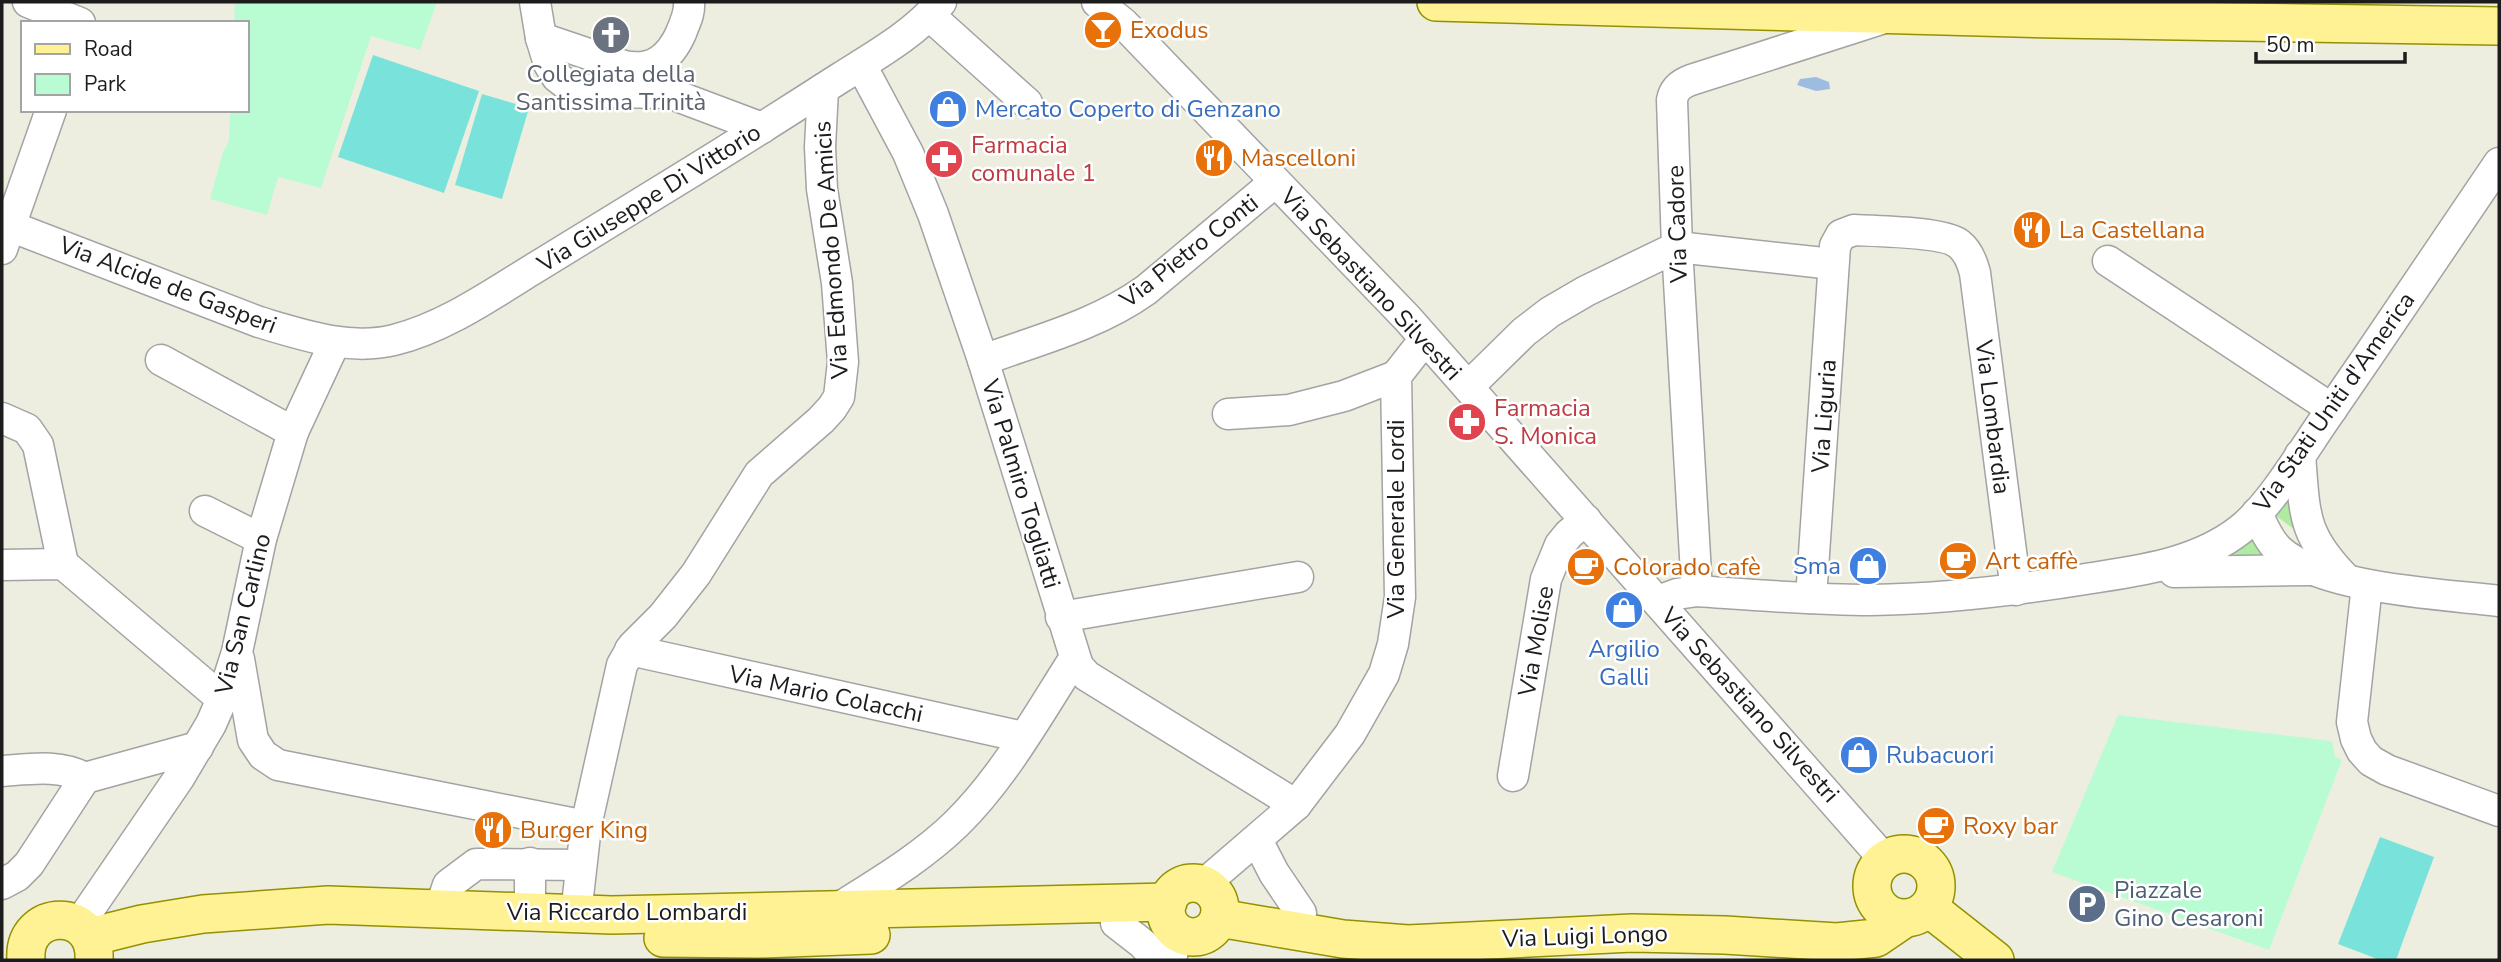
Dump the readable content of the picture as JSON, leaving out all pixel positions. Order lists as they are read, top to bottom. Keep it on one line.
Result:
{"streets":{"main road":["Via Riccardo Lombardi","Via Luigi Longo"],"street":["Via Giuseppe Di Vittorio","Via Cadore","Via Edmondo De Amicis","Via Pietro Conti","Via Sebastiano Silvestri","Via Alcide de Gasperi","Via Stati Uniti d'America","Via Liguria","Via Lombardia","Via Palmiro Togliatti","Via Generale Lordi","Via San Carlino","Via Molise","Via Mario Colacchi"]},"crossings":[["Via Giuseppe Di Vittorio","Via Edmondo De Amicis"],["Via Giuseppe Di Vittorio","Via Alcide de Gasperi"],["Via Giuseppe Di Vittorio","Via Palmiro Togliatti"],["Via Giuseppe Di Vittorio","Via San Carlino"],["Via Cadore","Via Stati Uniti d'America"],["Via Edmondo De Amicis","Via Mario Colacchi"],["Via Edmondo De Amicis","Via Riccardo Lombardi"],["Via Pietro Conti","Via Sebastiano Silvestri"],["Via Pietro Conti","Via Palmiro Togliatti"],["Via Sebastiano Silvestri","Via Stati Uniti d'America"],["Via Sebastiano Silvestri","Via Generale Lordi"],["Via Sebastiano Silvestri","Via Molise"],["Via Sebastiano Silvestri","Via Luigi Longo"],["Via Alcide de Gasperi","Via San Carlino"],["Via Stati Uniti d'America","Via Liguria"],["Via Stati Uniti d'America","Via Lombardia"],["Via Liguria","Via Lombardia"],["Via Palmiro Togliatti","Via Generale Lordi"],["Via Generale Lordi","Via Luigi Longo"],["Via San Carlino","Via Riccardo Lombardi"]],"places":{"bar":["Exodus"],"church":["Collegiata della Santissima Trinità"],"shop":["Mercato Coperto di Genzano","Sma","Argilio Galli","Rubacuori"],"restaurant":["Mascelloni","La Castellana","Burger King"],"pharmacy":["Farmacia comunale 1","Farmacia S. Monica"],"cafe":["Art caffè","Colorado cafè","Roxy bar"],"parking":["Piazzale Gino Cesaroni"]},"legend":["Road","Park"],"scale_bar":"50 m"}
